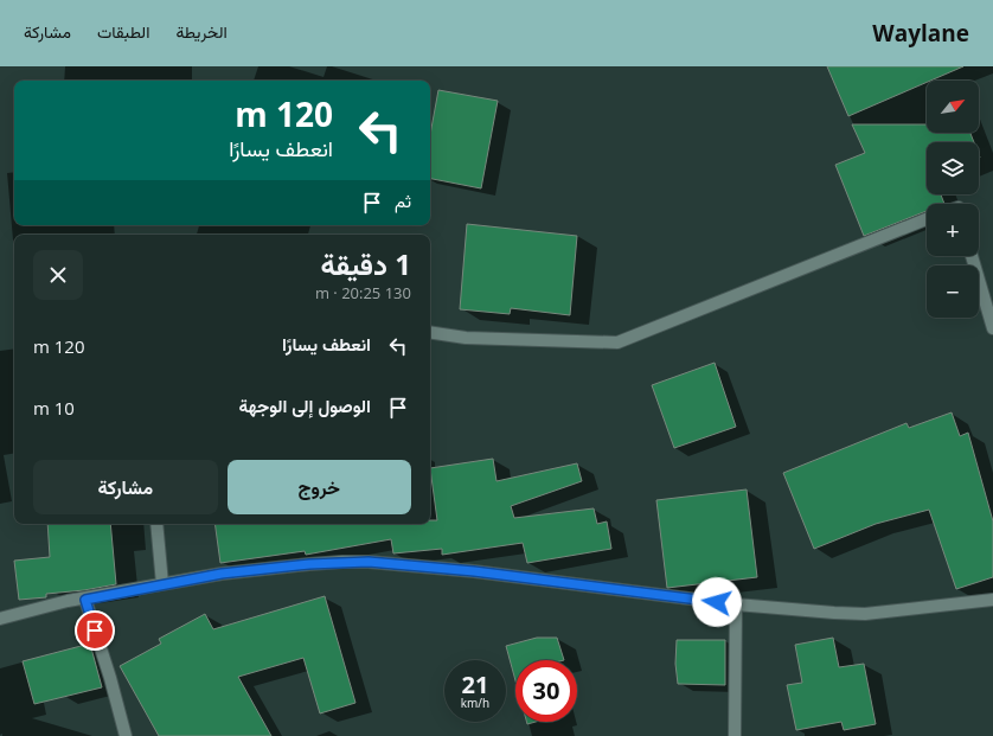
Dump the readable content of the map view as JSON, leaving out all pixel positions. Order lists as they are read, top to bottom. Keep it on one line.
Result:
{"north":"top right","page":{"header":"Waylane","nav":["الخريطة","الطبقات","مشاركة"],"map_buttons":["+","−"],"turn":["120 m","انعطف يسارًا"],"then":"ثم","heading":["1 دقيقة","130 m · 20:25"],"list":[{"name":"انعطف يسارًا","value":"120 m"},{"name":"الوصول إلى الوجهة","value":"10 m"}],"buttons":["خروج","مشاركة"],"speed":"21 km/h","limit":"30"}}
